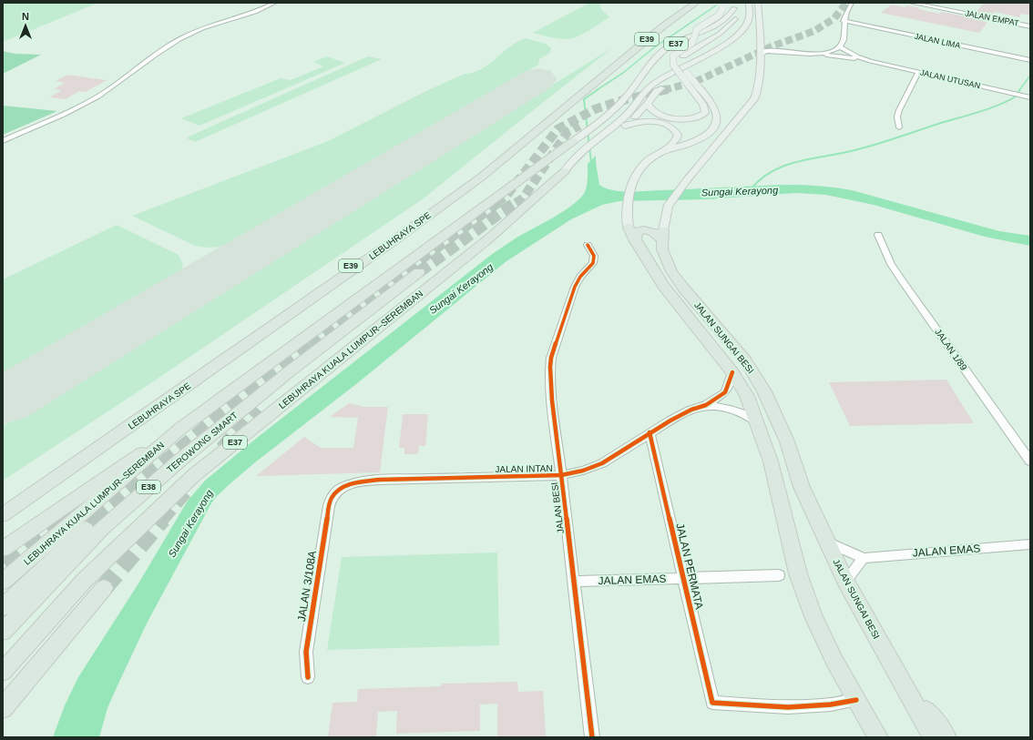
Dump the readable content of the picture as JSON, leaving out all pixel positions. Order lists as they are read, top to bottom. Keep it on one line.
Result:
{"streets":{"highway":["E39","E37","LEBUHRAYA SPE","JALAN SUNGAI BESI","LEBUHRAYA KUALA LUMPUR–SEREMBAN","TEROWONG SMART","E38"],"street":["JALAN EMPAT","JALAN LIMA","JALAN UTUSAN","JALAN 1/89","JALAN INTAN","JALAN BESI","JALAN EMAS","JALAN PERMATA","JALAN 3/108A"]},"crossings":[["E37","LEBUHRAYA KUALA LUMPUR–SEREMBAN"],["JALAN SUNGAI BESI","LEBUHRAYA KUALA LUMPUR–SEREMBAN"],["JALAN SUNGAI BESI","JALAN INTAN"],["JALAN SUNGAI BESI","JALAN EMAS"],["JALAN SUNGAI BESI","JALAN PERMATA"],["JALAN INTAN","JALAN BESI"],["JALAN INTAN","JALAN PERMATA"],["JALAN INTAN","JALAN 3/108A"],["JALAN BESI","JALAN EMAS"],["JALAN EMAS","JALAN PERMATA"]],"water":["Sungai Kerayong"],"north":"top"}
